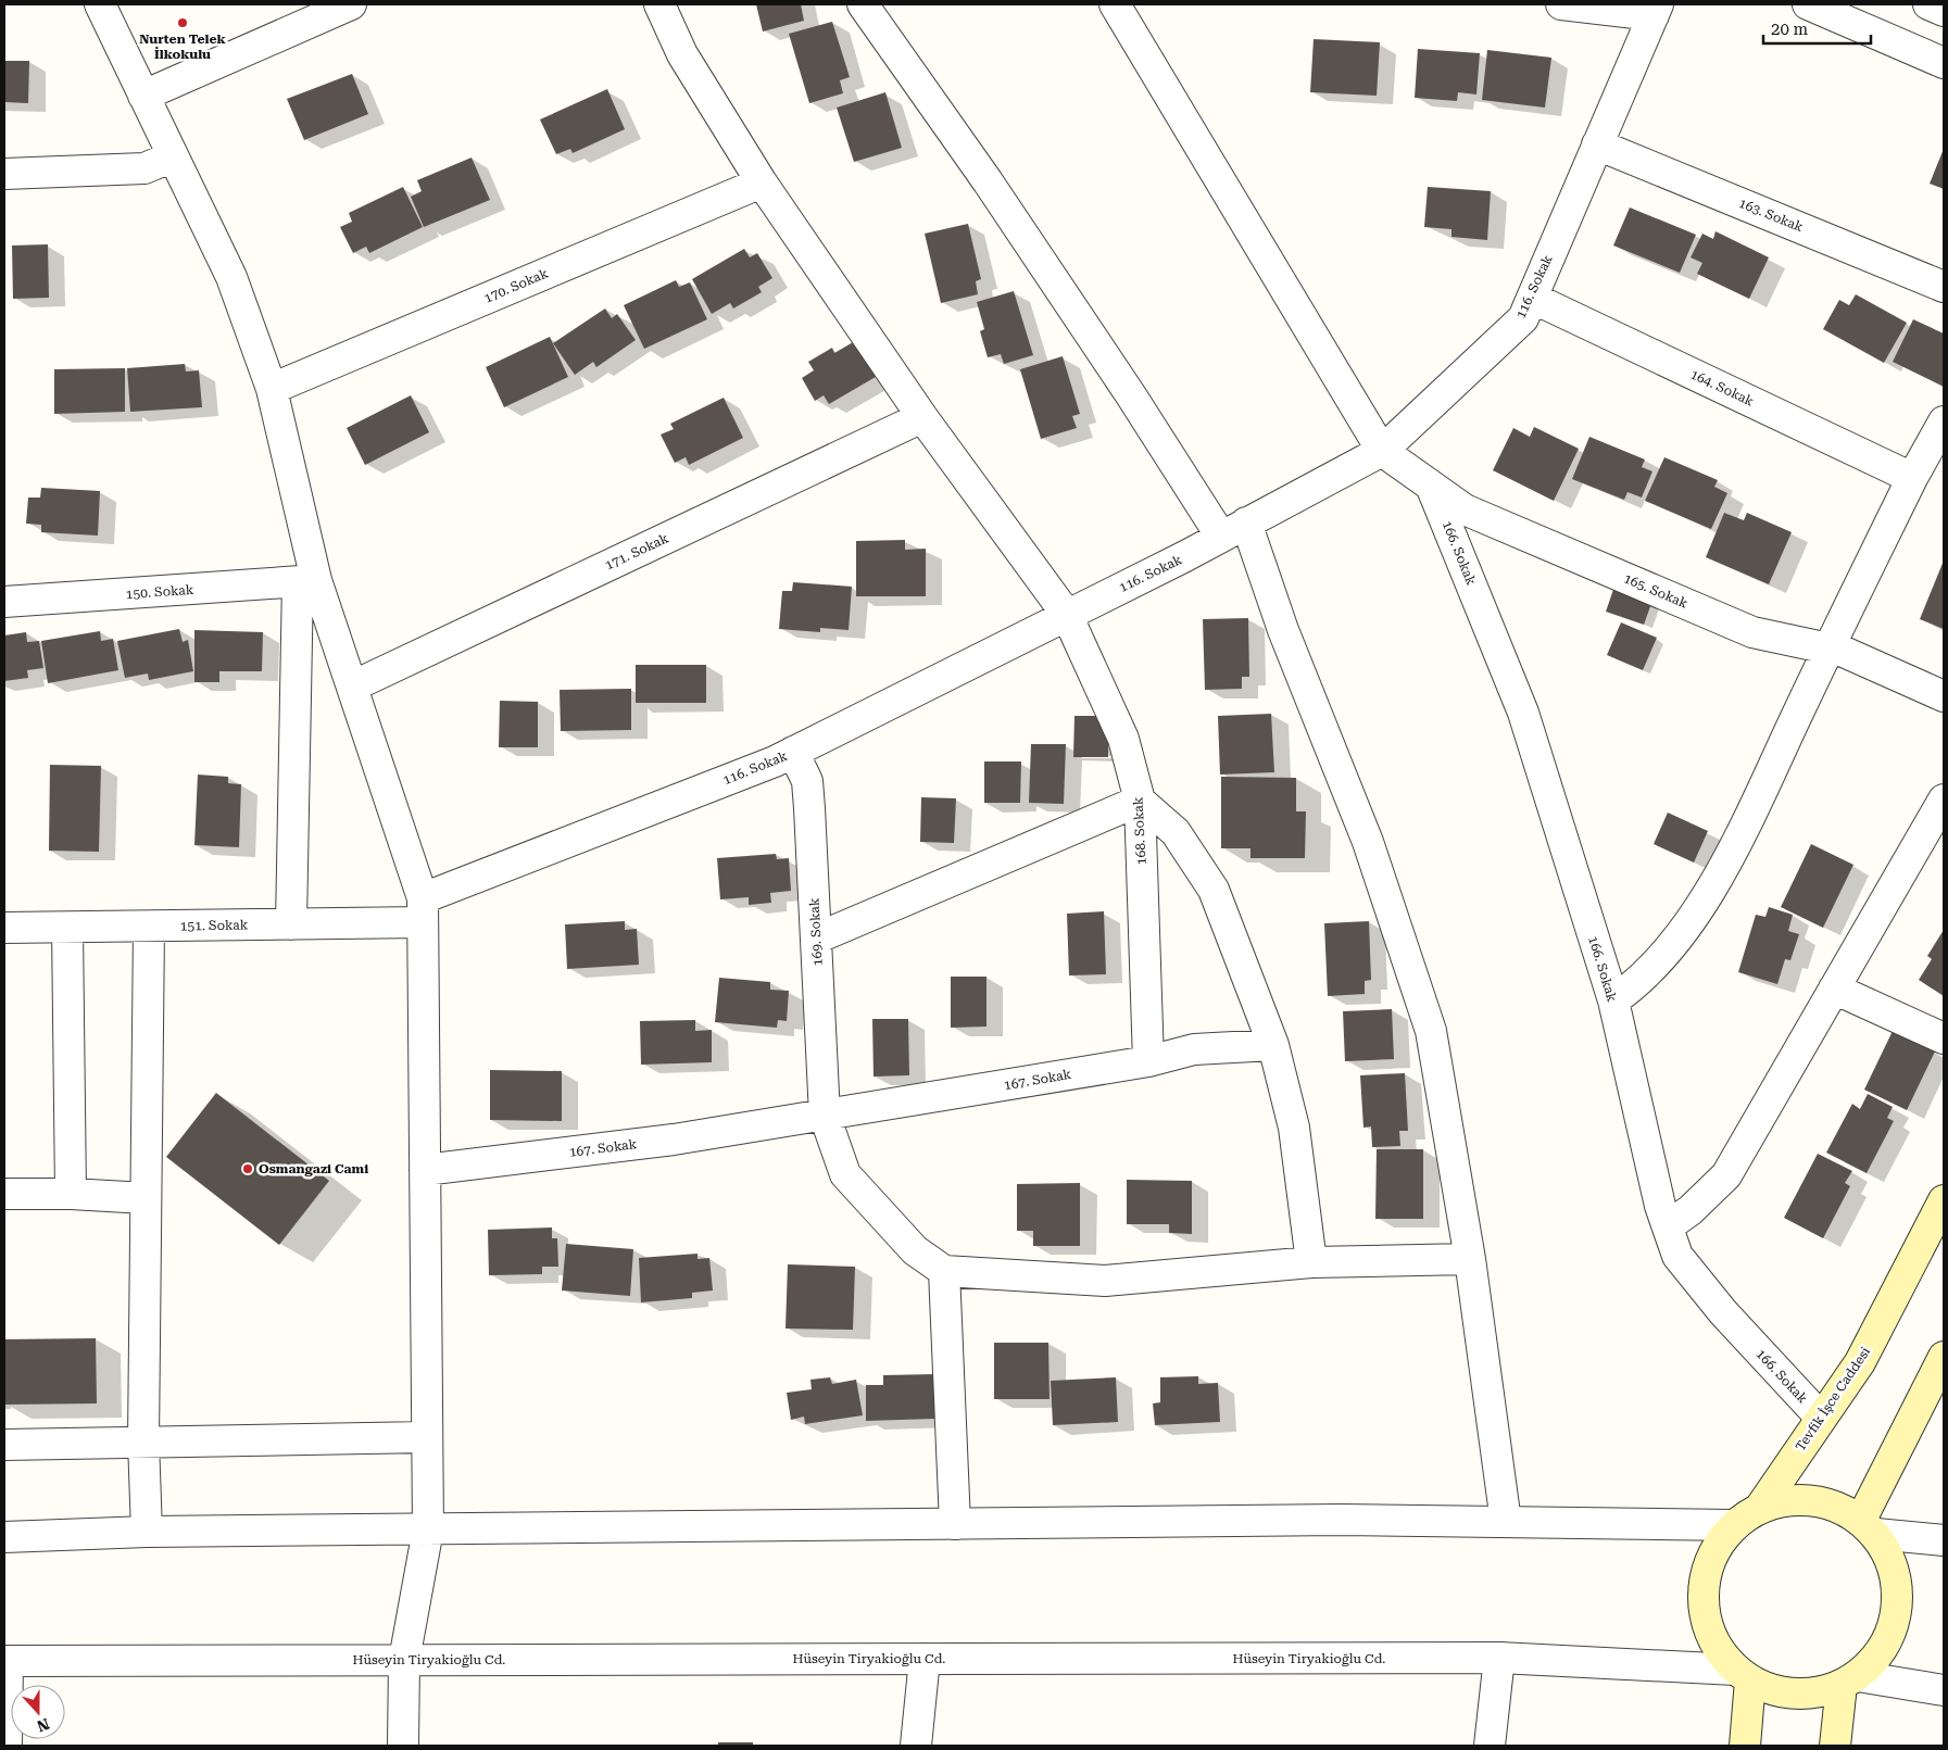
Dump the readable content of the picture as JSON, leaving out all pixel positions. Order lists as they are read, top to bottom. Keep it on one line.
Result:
{"streets":{"main road":["Tevfik İşce Caddesi","Hüseyin Tiryakioğlu Cd."],"street":["163. Sokak","170. Sokak","116. Sokak","164. Sokak","171. Sokak","166. Sokak","165. Sokak","150. Sokak","168. Sokak","151. Sokak","169. Sokak","167. Sokak"]},"crossings":[["163. Sokak","116. Sokak"],["170. Sokak","168. Sokak"],["116. Sokak","164. Sokak"],["116. Sokak","165. Sokak"],["116. Sokak","168. Sokak"],["116. Sokak","151. Sokak"],["116. Sokak","169. Sokak"],["171. Sokak","168. Sokak"],["166. Sokak","165. Sokak"],["166. Sokak","Tevfik İşce Caddesi"],["168. Sokak","167. Sokak"],["169. Sokak","167. Sokak"],["Tevfik İşce Caddesi","Hüseyin Tiryakioğlu Cd."]],"places":["Nurten Telek İlkokulu","Osmangazi Cami"],"scale_bar":"20 m","north":"bottom"}
